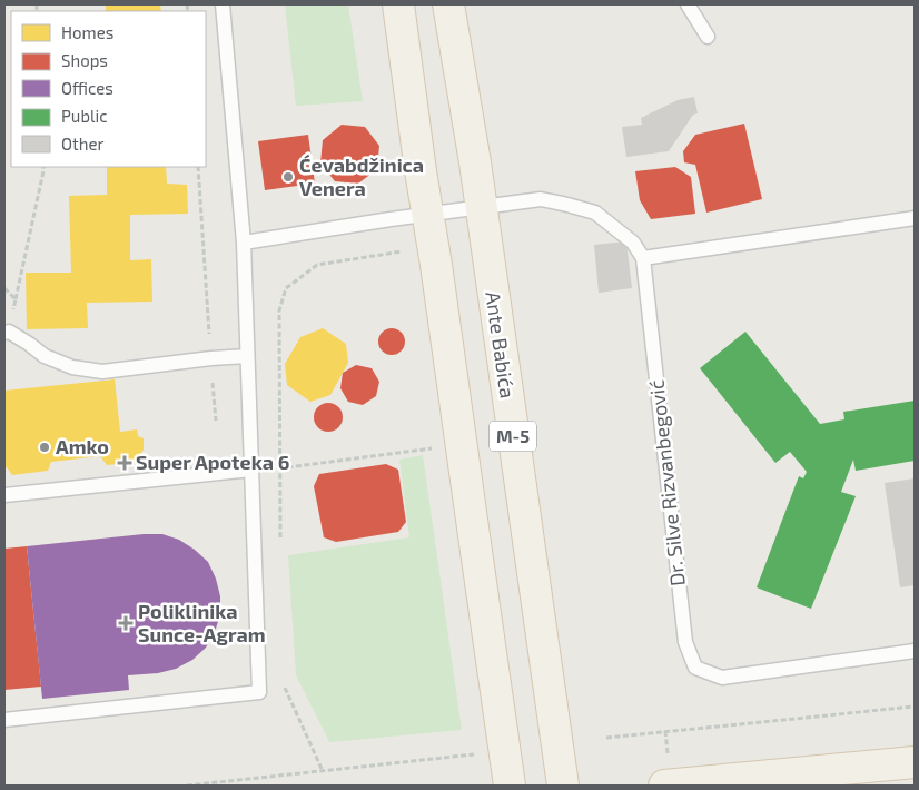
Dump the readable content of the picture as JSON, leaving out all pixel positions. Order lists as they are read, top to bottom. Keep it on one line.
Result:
{"streets":{"main road":["Ante Babića","M-5"],"lane":["Dr. Silve Rizvanbegović"]},"places":{"other":["Ćevabdžinica Venera","Amko"],"health":["Super Apoteka 6","Poliklinika Sunce-Agram"]},"legend":["Homes","Shops","Offices","Public","Other"]}
